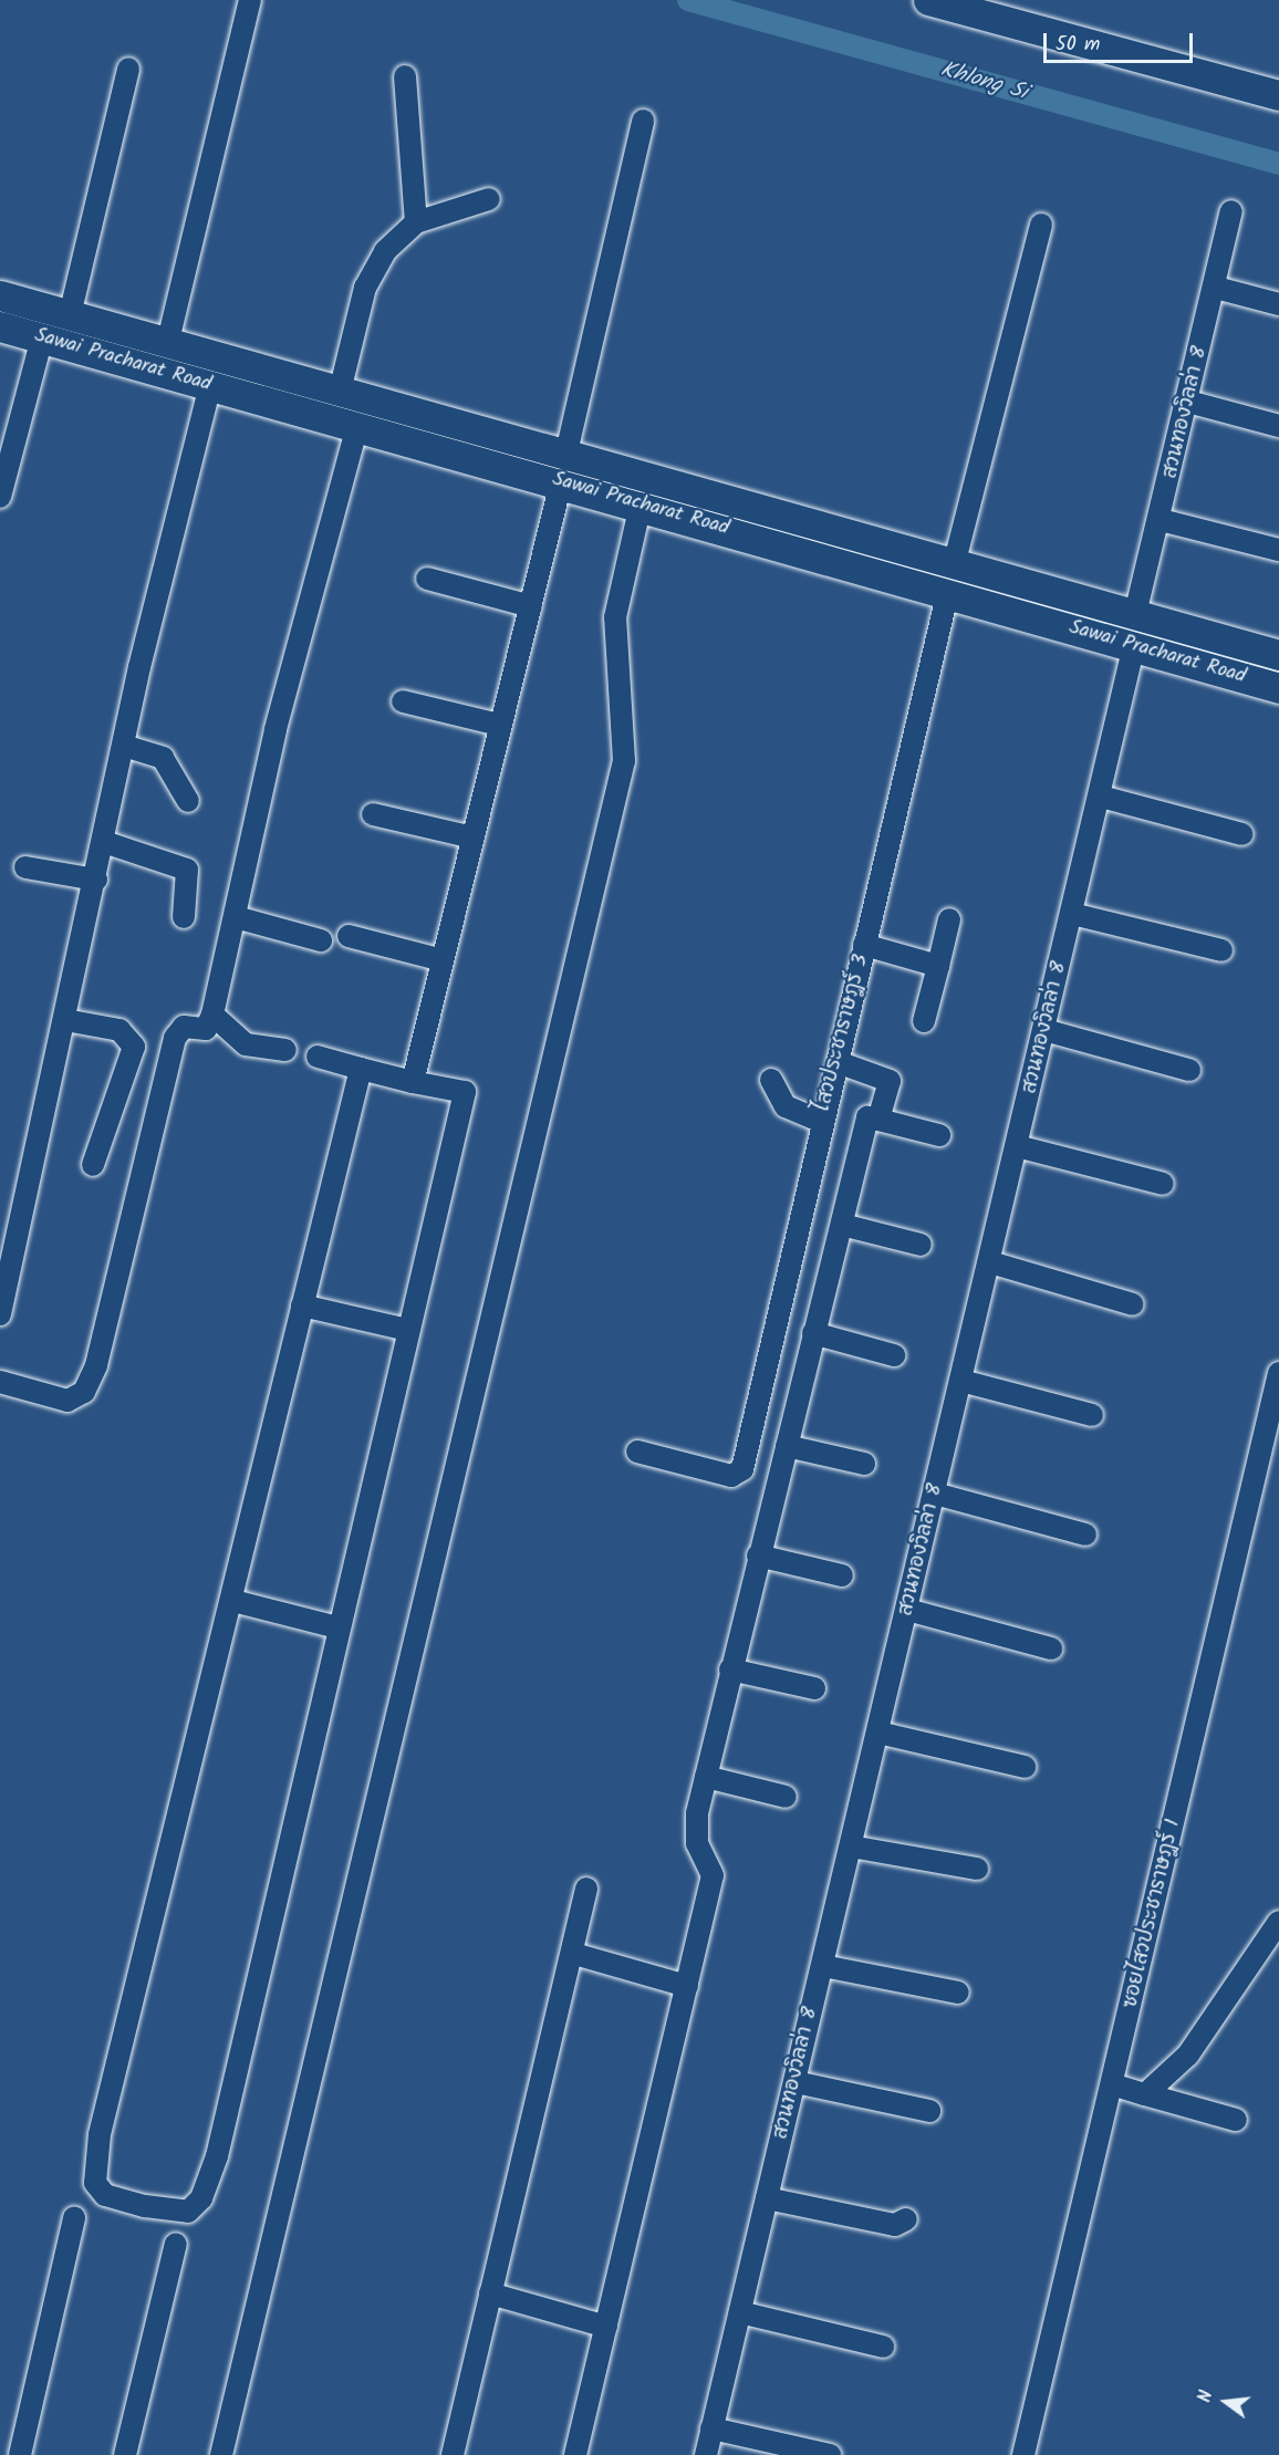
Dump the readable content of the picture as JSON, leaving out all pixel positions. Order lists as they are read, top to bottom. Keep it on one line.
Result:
{"streets":{"main road":["Sawai Pracharat Road"],"street":["สวนทองวิลล่า 8","ไสวประชาราษฎร์ 3","ซอยไสวประชาราษฎร์ 1"]},"crossings":[["Sawai Pracharat Road","สวนทองวิลล่า 8"],["Sawai Pracharat Road","ไสวประชาราษฎร์ 3"]],"water":["Khlong Si"],"scale_bar":"50 m","north":"left"}
